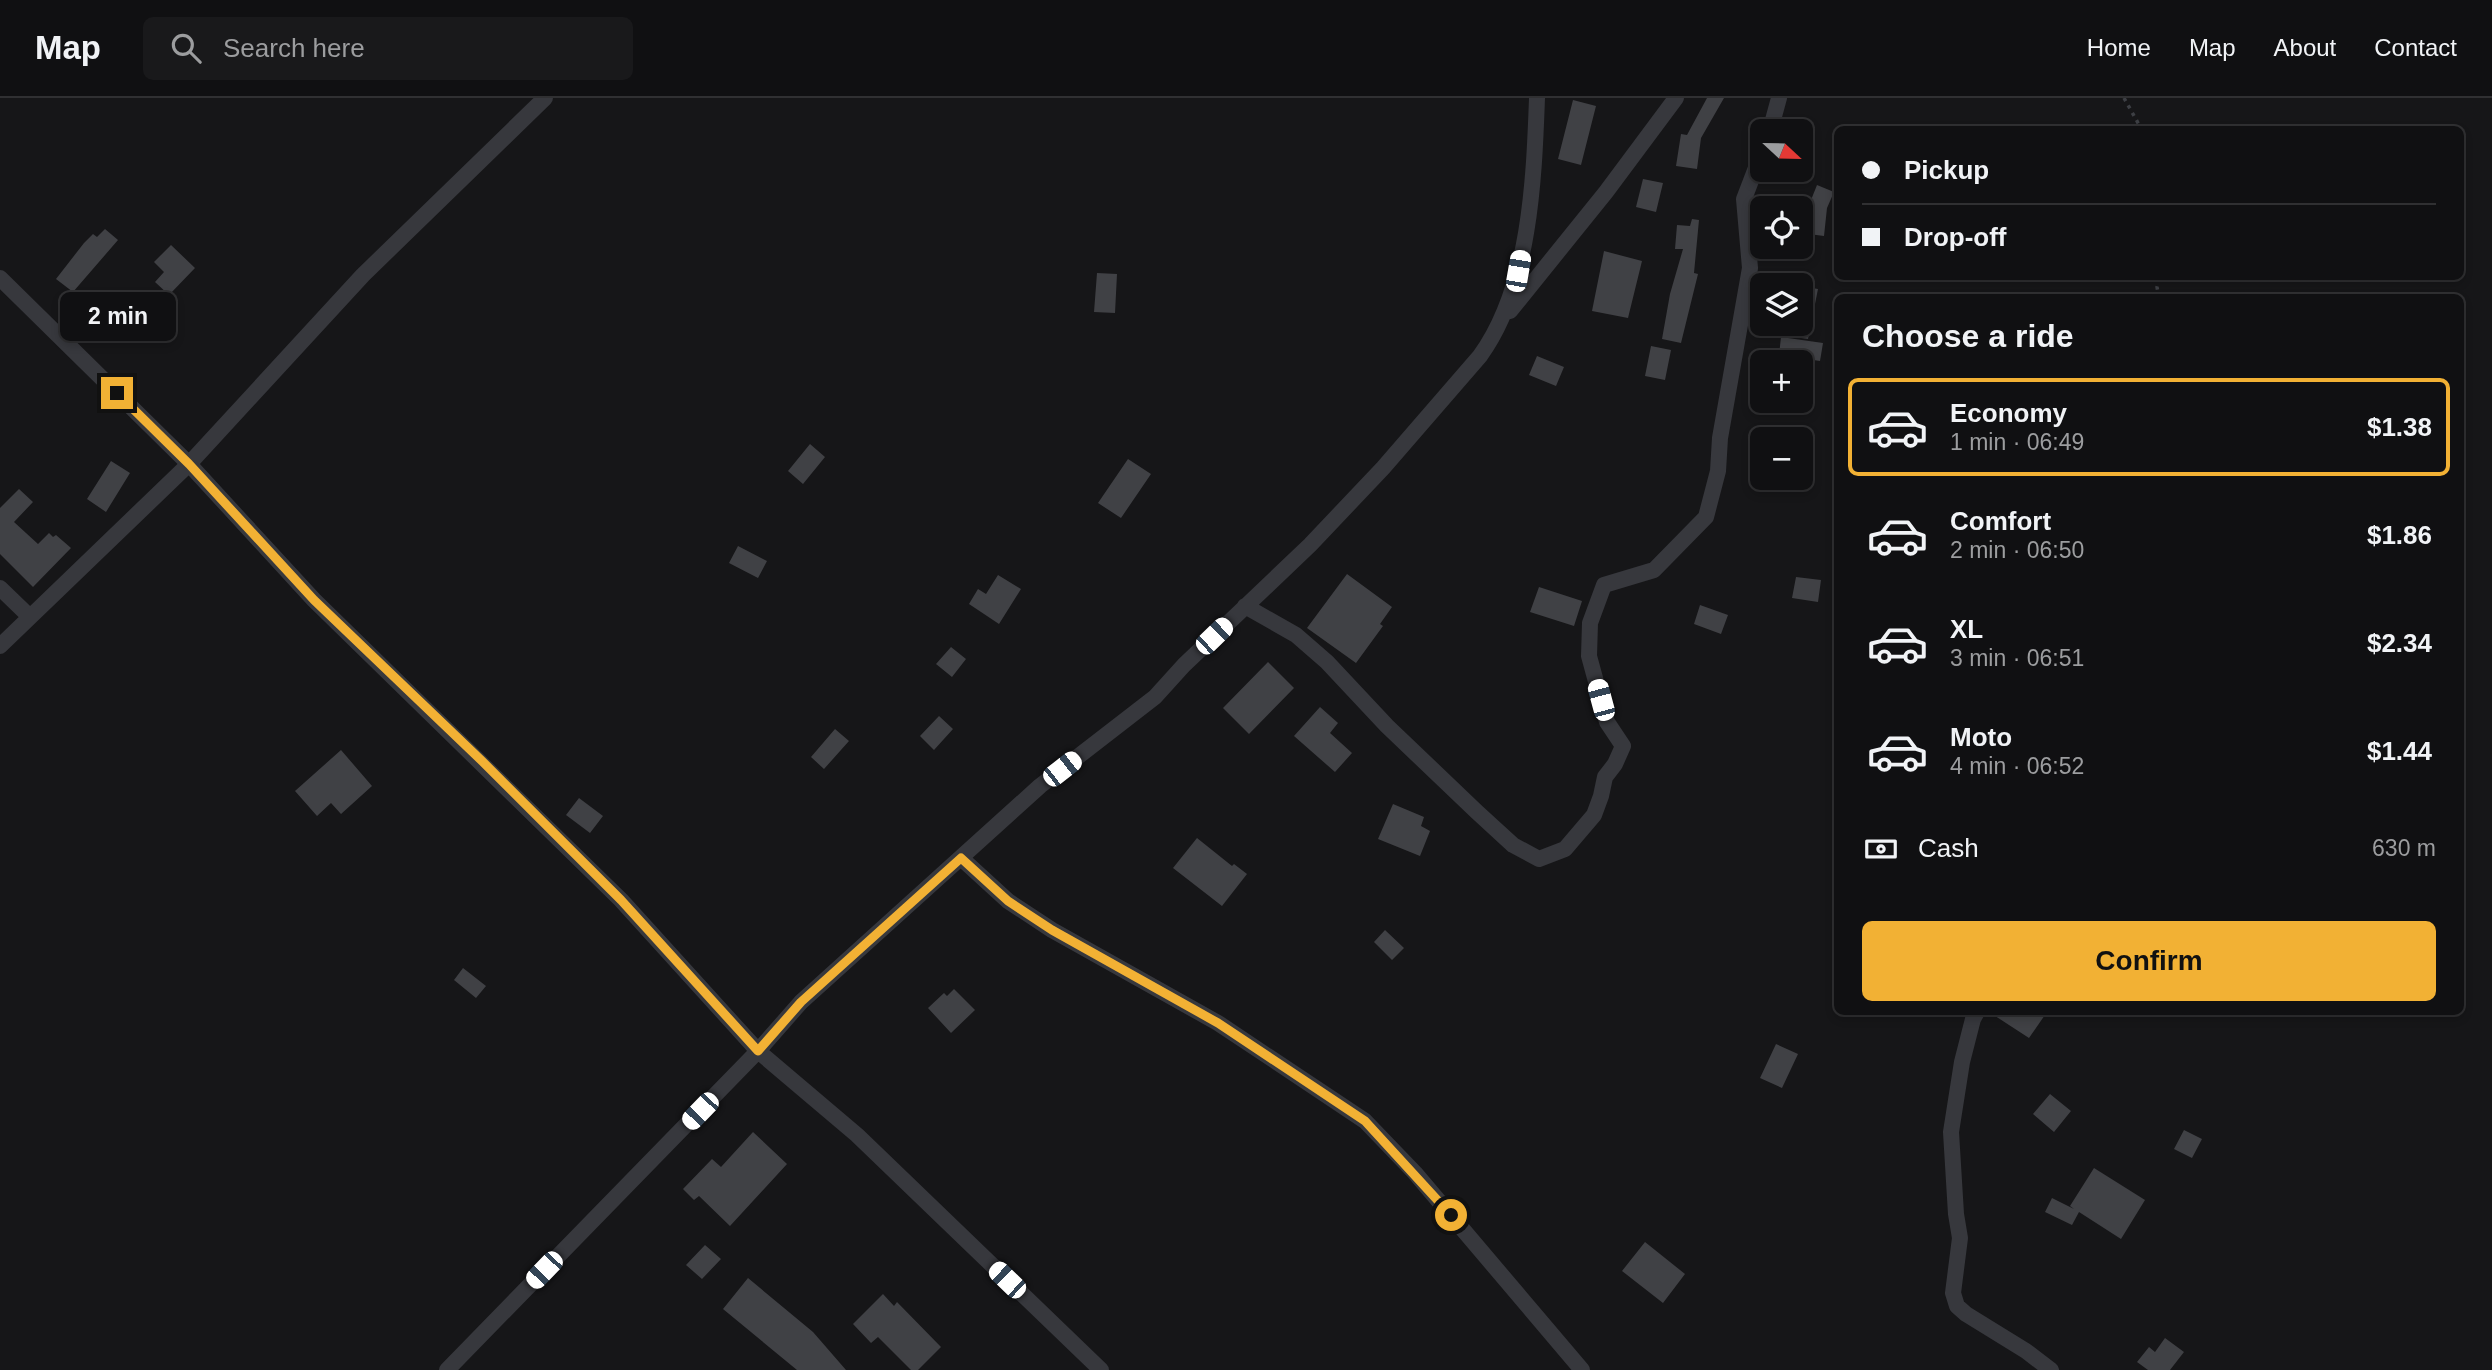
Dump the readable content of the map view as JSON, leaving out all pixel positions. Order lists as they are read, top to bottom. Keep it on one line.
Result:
{"north":"right","page":{"header":"Map","search":"Search here","nav":["Home","Map","About","Contact"],"map_buttons":["+","−"],"banner":["Pickup","Drop-off"],"bubble":"2 min","heading":"Choose a ride","list":[{"name":"Economy","note":"1 min · 06:49","value":"$1.38"},{"name":"Comfort","note":"2 min · 06:50","value":"$1.86"},{"name":"XL","note":"3 min · 06:51","value":"$2.34"},{"name":"Moto","note":"4 min · 06:52","value":"$1.44"}],"pay":["Cash","630 m"],"buttons":"Confirm"}}
